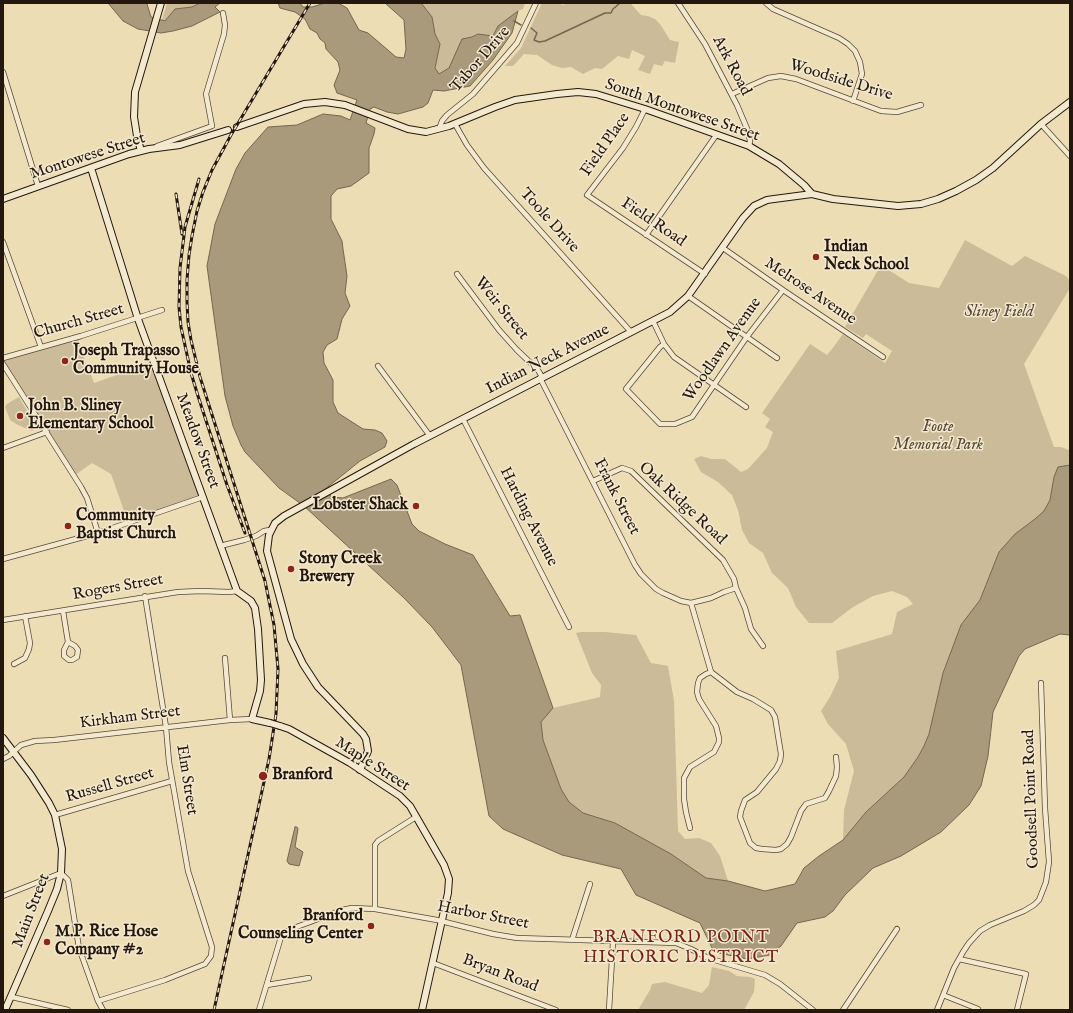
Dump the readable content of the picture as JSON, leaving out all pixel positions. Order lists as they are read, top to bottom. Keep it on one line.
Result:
{"streets":{"street":["Tabor Drive","Ark Road","Woodside Drive","South Montowese Street","Field Place","Montowese Street","Toole Drive","Field Road","Melrose Avenue","Weir Street","Church Street","Woodlawn Avenue","Indian Neck Avenue","Meadow Street","Frank Street","Oak Ridge Road","Harding Avenue","Rogers Street","Kirkham Street","Maple Street","Elm Street","Russell Street","Goodsell Point Road","Main Street","Harbor Street","Bryan Road"]},"crossings":[["Tabor Drive","South Montowese Street"],["Ark Road","Woodside Drive"],["Ark Road","South Montowese Street"],["South Montowese Street","Field Place"],["South Montowese Street","Toole Drive"],["South Montowese Street","Indian Neck Avenue"],["Field Place","Field Road"],["Montowese Street","Meadow Street"],["Toole Drive","Indian Neck Avenue"],["Field Road","Indian Neck Avenue"],["Melrose Avenue","Woodlawn Avenue"],["Melrose Avenue","Indian Neck Avenue"],["Weir Street","Indian Neck Avenue"],["Weir Street","Frank Street"],["Church Street","Meadow Street"],["Indian Neck Avenue","Meadow Street"],["Indian Neck Avenue","Frank Street"],["Indian Neck Avenue","Harding Avenue"],["Meadow Street","Rogers Street"],["Meadow Street","Kirkham Street"],["Meadow Street","Maple Street"],["Frank Street","Oak Ridge Road"],["Rogers Street","Elm Street"],["Kirkham Street","Maple Street"],["Kirkham Street","Elm Street"],["Kirkham Street","Main Street"],["Maple Street","Harbor Street"],["Maple Street","Bryan Road"],["Elm Street","Russell Street"],["Russell Street","Main Street"]],"districts":["BRANFORD POINT HISTORIC DISTRICT"],"parks":["Sliney Field","Foote Memorial Park"],"places":["Indian Neck School","Joseph Trapasso Community House","John B. Sliney Elementary School","Lobster Shack","Community Baptist Church","Stony Creek Brewery","Branford","Branford Counseling Center","M.P. Rice Hose Company #2"]}
